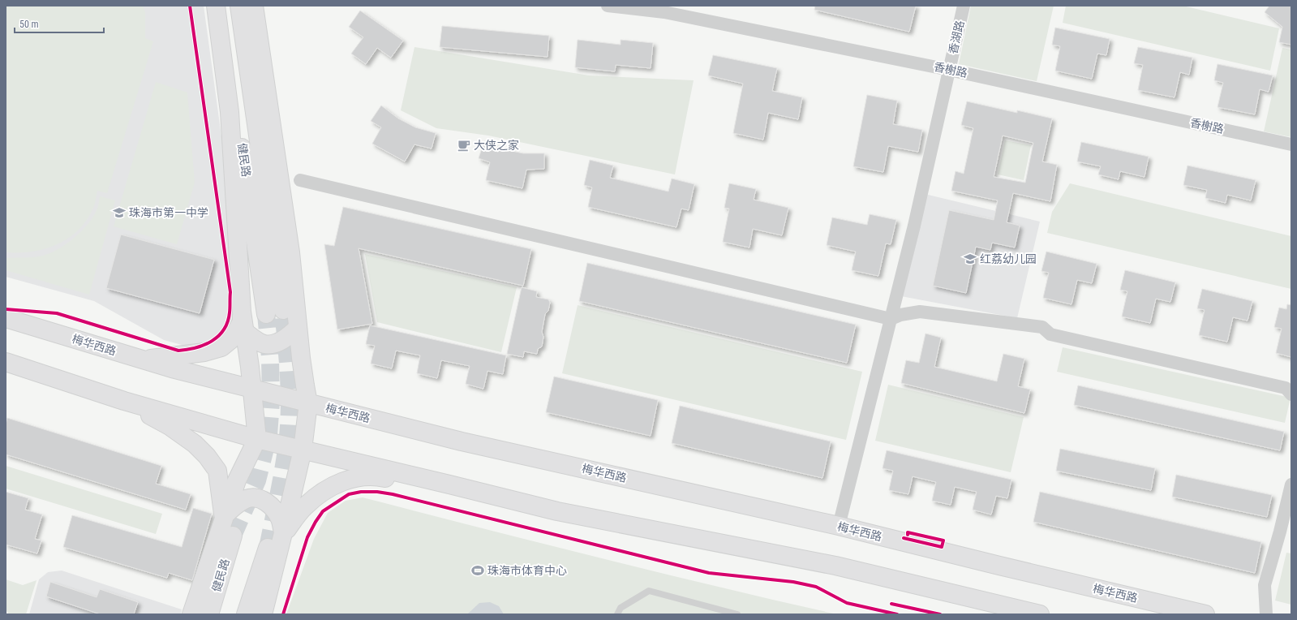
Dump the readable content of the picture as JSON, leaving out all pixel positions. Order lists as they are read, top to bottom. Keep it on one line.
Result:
{"streets":{"main road":["健民路","梅华西路"],"street":["香湖路","香榭路"]},"crossings":[["香湖路","香榭路"],["香湖路","梅华西路"]],"places":{"cafe":["大侠之家"],"school or university":["珠海市第一中学","红荔幼儿园"],"sports":["珠海市体育中心"]},"scale_bar":"50 m"}
